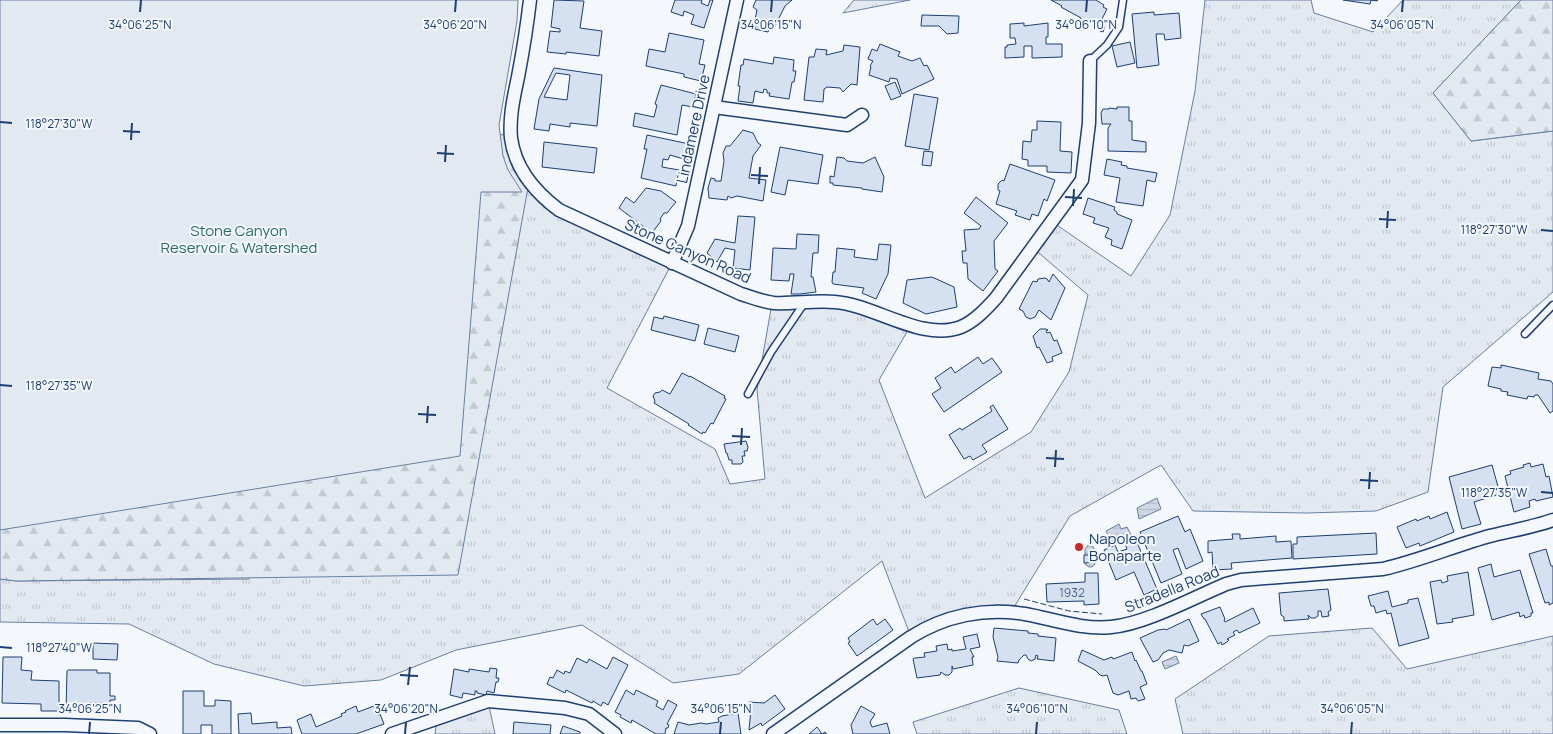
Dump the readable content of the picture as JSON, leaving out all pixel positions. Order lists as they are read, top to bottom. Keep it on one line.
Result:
{"streets":{"street":["Lindamere Drive","Stone Canyon Road","Stradella Road"]},"crossings":[["Lindamere Drive","Stone Canyon Road"]],"parks":["Stone Canyon Reservoir & Watershed"],"places":["Napoleon Bonaparte"],"house_numbers":["1932"],"coordinates":["34°06'25\"N","34°06'20\"N","34°06'15\"N","34°06'10\"N","34°06'05\"N","118°27'30\"W","118°27'35\"W","118°27'40\"W"]}
